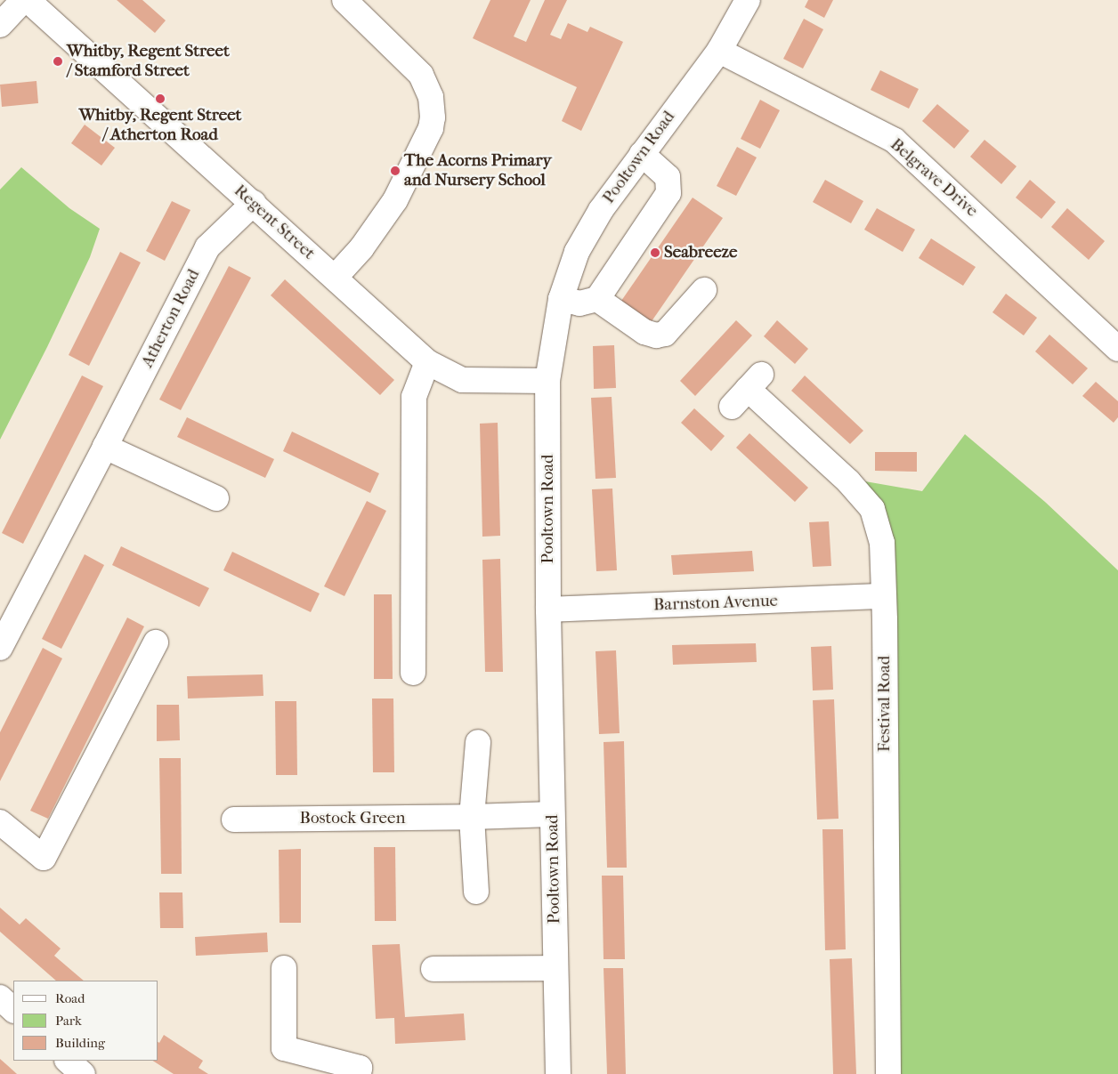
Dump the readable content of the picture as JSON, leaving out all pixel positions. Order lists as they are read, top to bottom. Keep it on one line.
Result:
{"streets":{"street":["Pooltown Road","Belgrave Drive","Regent Street","Atherton Road","Barnston Avenue","Festival Road","Bostock Green"]},"crossings":[["Pooltown Road","Belgrave Drive"],["Pooltown Road","Regent Street"],["Pooltown Road","Barnston Avenue"],["Pooltown Road","Bostock Green"],["Regent Street","Atherton Road"],["Barnston Avenue","Festival Road"]],"places":["Whitby, Regent Street / Stamford Street","Whitby, Regent Street / Atherton Road","The Acorns Primary and Nursery School","Seabreeze"],"legend":["Road","Park","Building"]}
